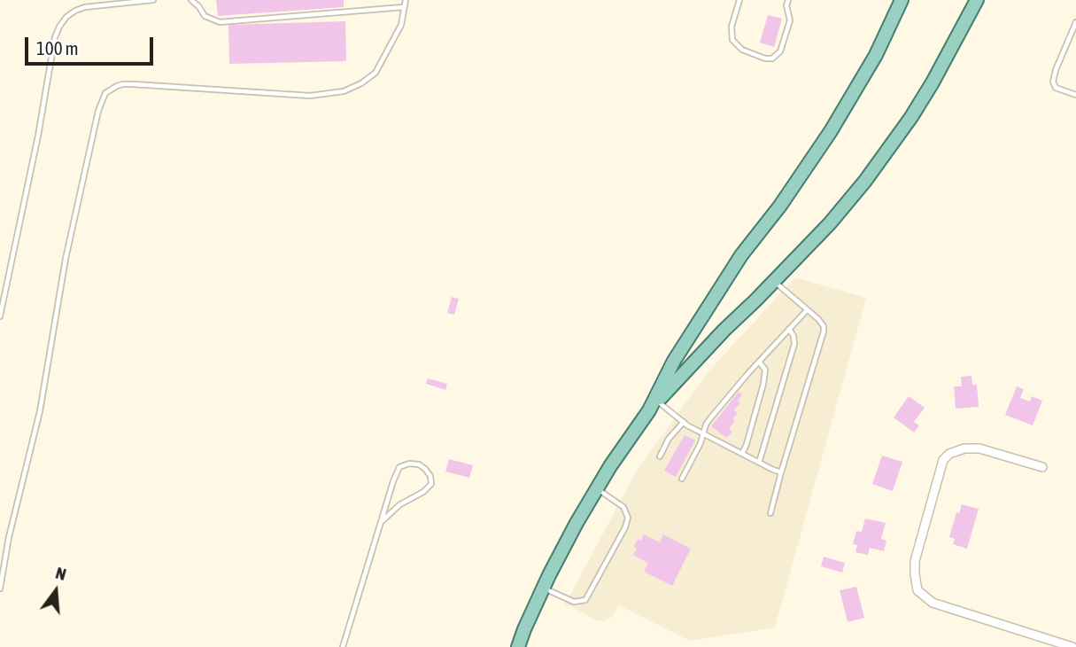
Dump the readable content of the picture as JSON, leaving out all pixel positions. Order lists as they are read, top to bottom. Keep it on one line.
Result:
{"scale_bar":"100 m","north":"top"}
